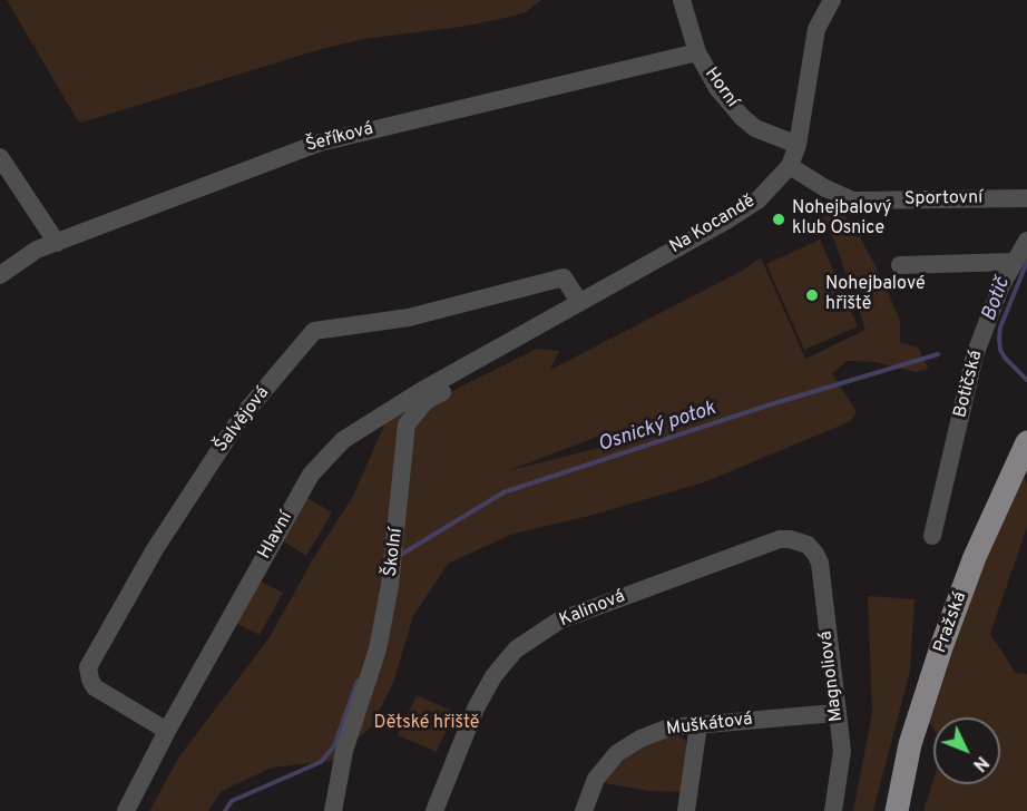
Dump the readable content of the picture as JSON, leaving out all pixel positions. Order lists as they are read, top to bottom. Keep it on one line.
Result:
{"streets":{"main road":["Pražská"],"street":["Horní","Šeříková","Sportovní","Na Kocandě","Botičská","Šalvějová","Hlavní","Školní","Kalinová","Magnoliová","Muškátová"]},"crossings":[["Horní","Šeříková"],["Horní","Na Kocandě"],["Sportovní","Na Kocandě"],["Na Kocandě","Šalvějová"],["Na Kocandě","Hlavní"],["Na Kocandě","Školní"],["Šalvějová","Hlavní"],["Hlavní","Školní"],["Kalinová","Magnoliová"],["Magnoliová","Muškátová"]],"water":["Botič","Osnický potok"],"parks":["Dětské hřiště"],"places":["Nohejbalový klub Osnice","Nohejbalové hřiště"],"north":"bottom right"}
